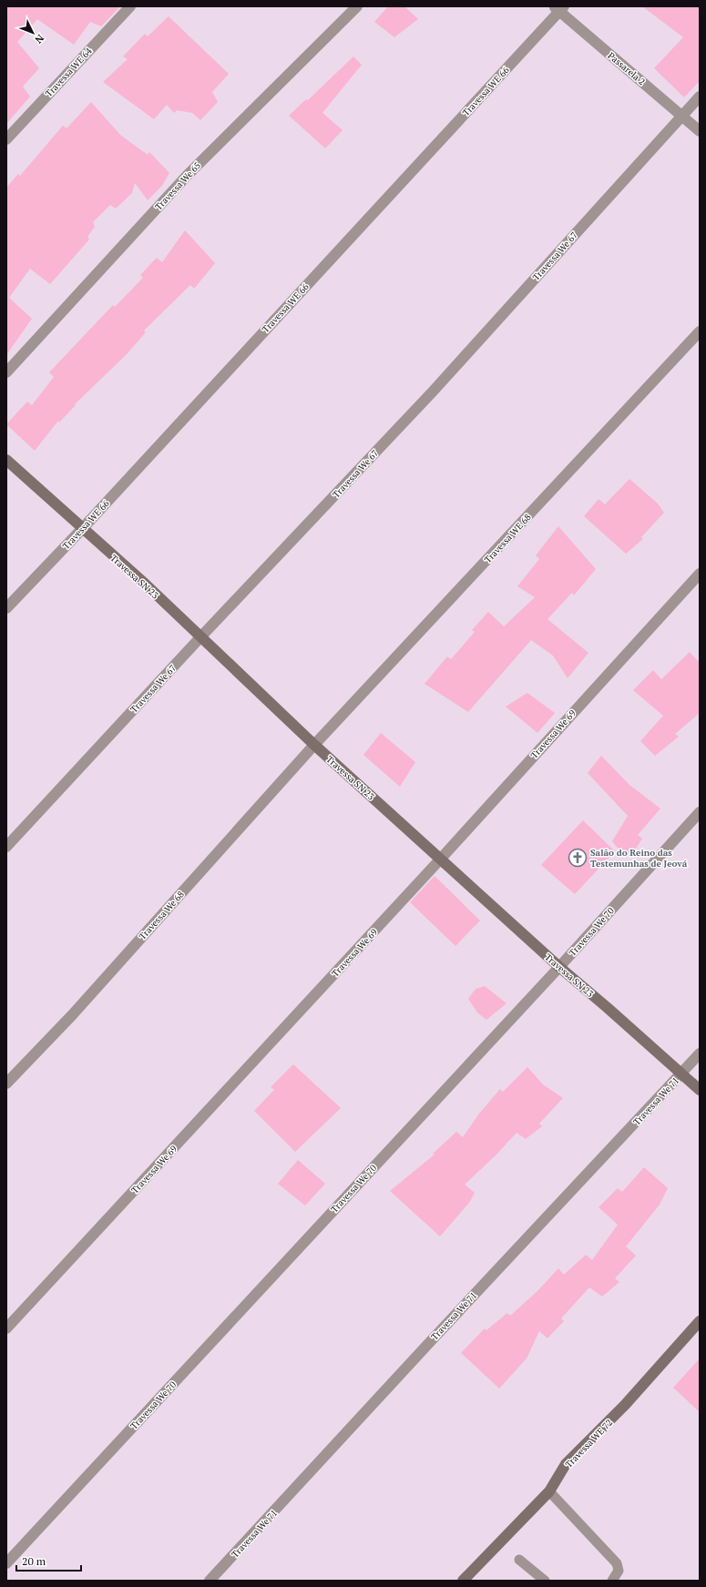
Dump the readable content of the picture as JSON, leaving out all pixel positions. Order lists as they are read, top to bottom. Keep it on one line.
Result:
{"streets":{"main road":["Travessa SN 23","Travessa WE 72"],"street":["Passarela 2","Travessa WE 64","Travessa WE 66","Travessa We 65","Travessa We 67","Travessa WE 68","Travessa We 69","Travessa We 68","Travessa We 70","Travessa We 71"]},"crossings":[["Passarela 2","Travessa WE 66"],["Passarela 2","Travessa We 67"],["Travessa WE 66","Travessa SN 23"],["Travessa We 67","Travessa SN 23"],["Travessa WE 68","Travessa SN 23"],["Travessa WE 68","Travessa We 68"],["Travessa SN 23","Travessa We 69"],["Travessa SN 23","Travessa We 68"],["Travessa SN 23","Travessa We 70"],["Travessa SN 23","Travessa We 71"]],"places":{"church":["Salão do Reino das Testemunhas de Jeová"]},"scale_bar":"20 m","north":"bottom right"}
